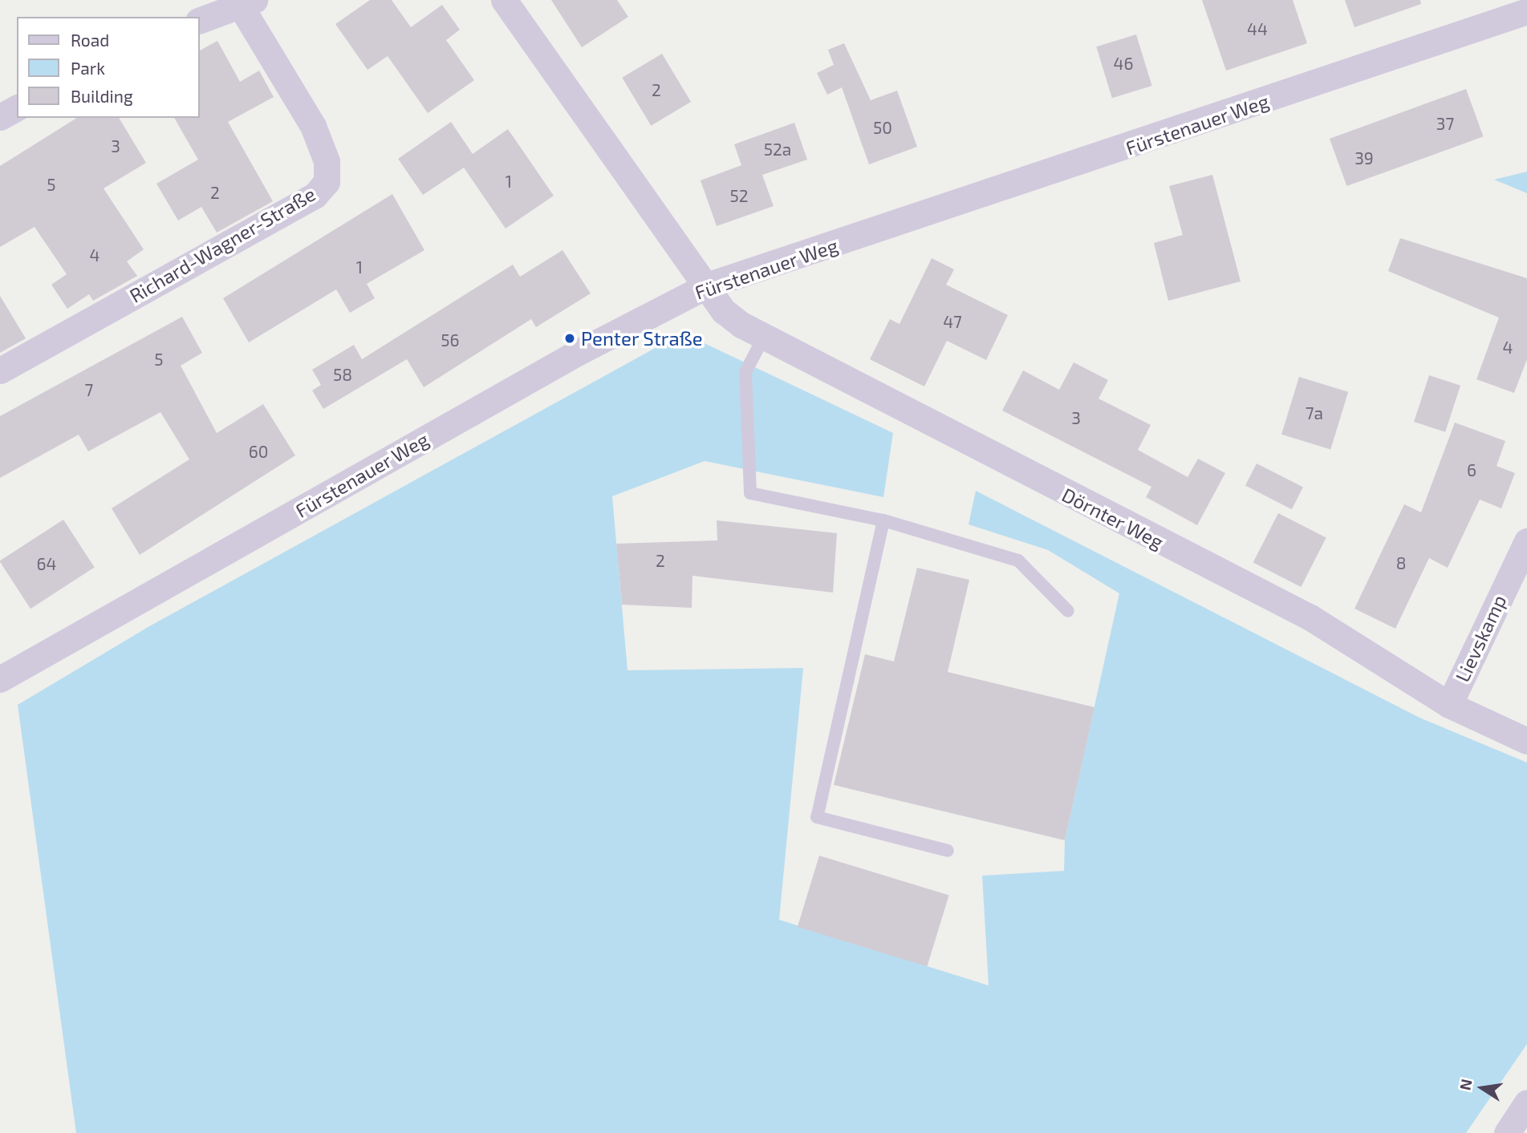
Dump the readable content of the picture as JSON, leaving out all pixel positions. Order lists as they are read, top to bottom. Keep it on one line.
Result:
{"streets":{"street":["Fürstenauer Weg","Richard-Wagner-Straße","Dörnter Weg","Lievskamp"]},"crossings":[["Fürstenauer Weg","Dörnter Weg"],["Dörnter Weg","Lievskamp"]],"places":["Penter Straße"],"house_numbers":["44","46","2","37","50","3","52a","39","1","5","2","52","4","1","47","56","4","5","58","7","7a","3","60","6","2","8","64"],"legend":["Road","Park","Building"],"north":"left"}
